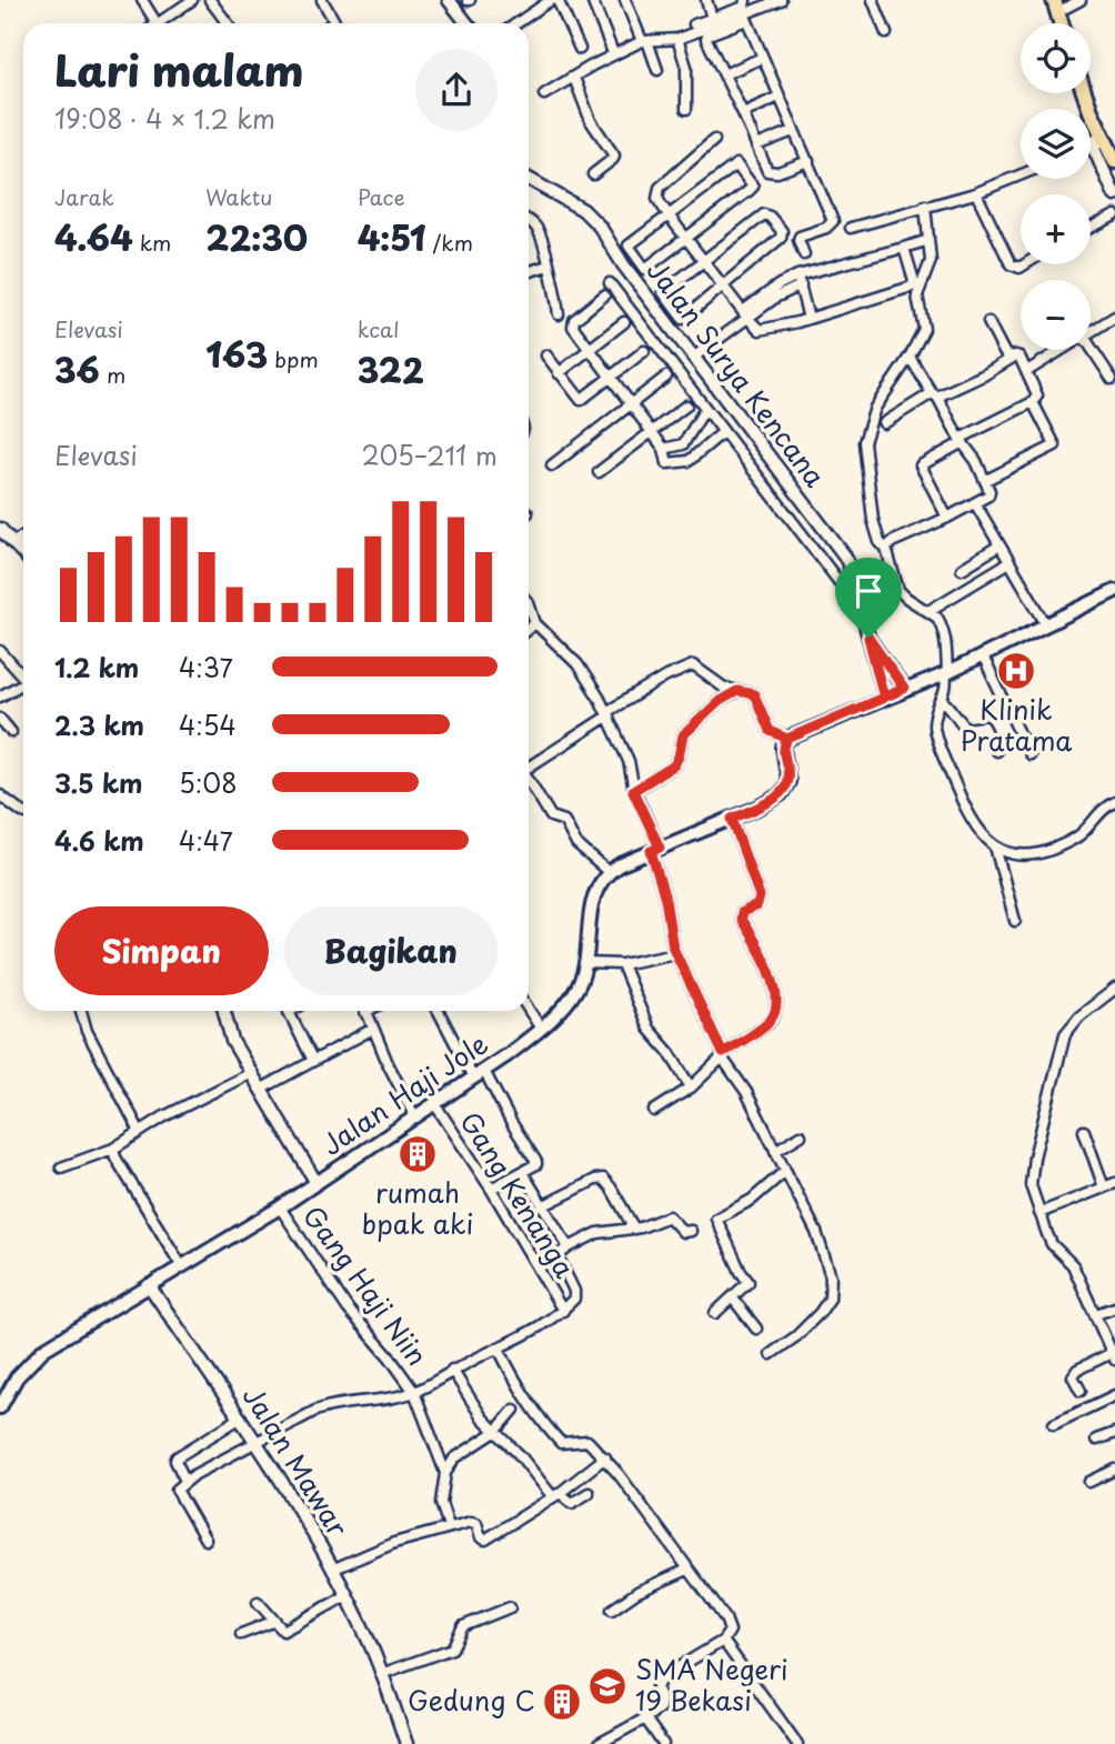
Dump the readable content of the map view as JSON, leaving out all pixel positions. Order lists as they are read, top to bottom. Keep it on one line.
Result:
{"streets":{"main road":["Jalan Haji Jole"],"street":["Jalan Surya Kencana","Gang Kenanga","Gang Haji Niin","Jalan Mawar"]},"crossings":[["Jalan Haji Jole","Gang Kenanga"],["Jalan Haji Jole","Gang Haji Niin"],["Jalan Haji Jole","Jalan Mawar"]],"places":{"hospital":["Klinik Pratama"],"building":["rumah bpak aki","Gedung C"],"school or university":["SMA Negeri 19 Bekasi"]},"page":{"map_buttons":["+","−"],"heading":["Lari malam","19:08 · 4 × 1.2 km"],"stats":[["Jarak","4.64 km"],["Waktu","22:30"],["Pace","4:51 /km"],["Elevasi","36 m"],["163 bpm"],["kcal","322"]],"chart":["Elevasi","205–211 m"],"list":[{"name":"1.2 km","note":"4:37"},{"name":"2.3 km","note":"4:54"},{"name":"3.5 km","note":"5:08"},{"name":"4.6 km","note":"4:47"}],"buttons":["Simpan","Bagikan"]}}
